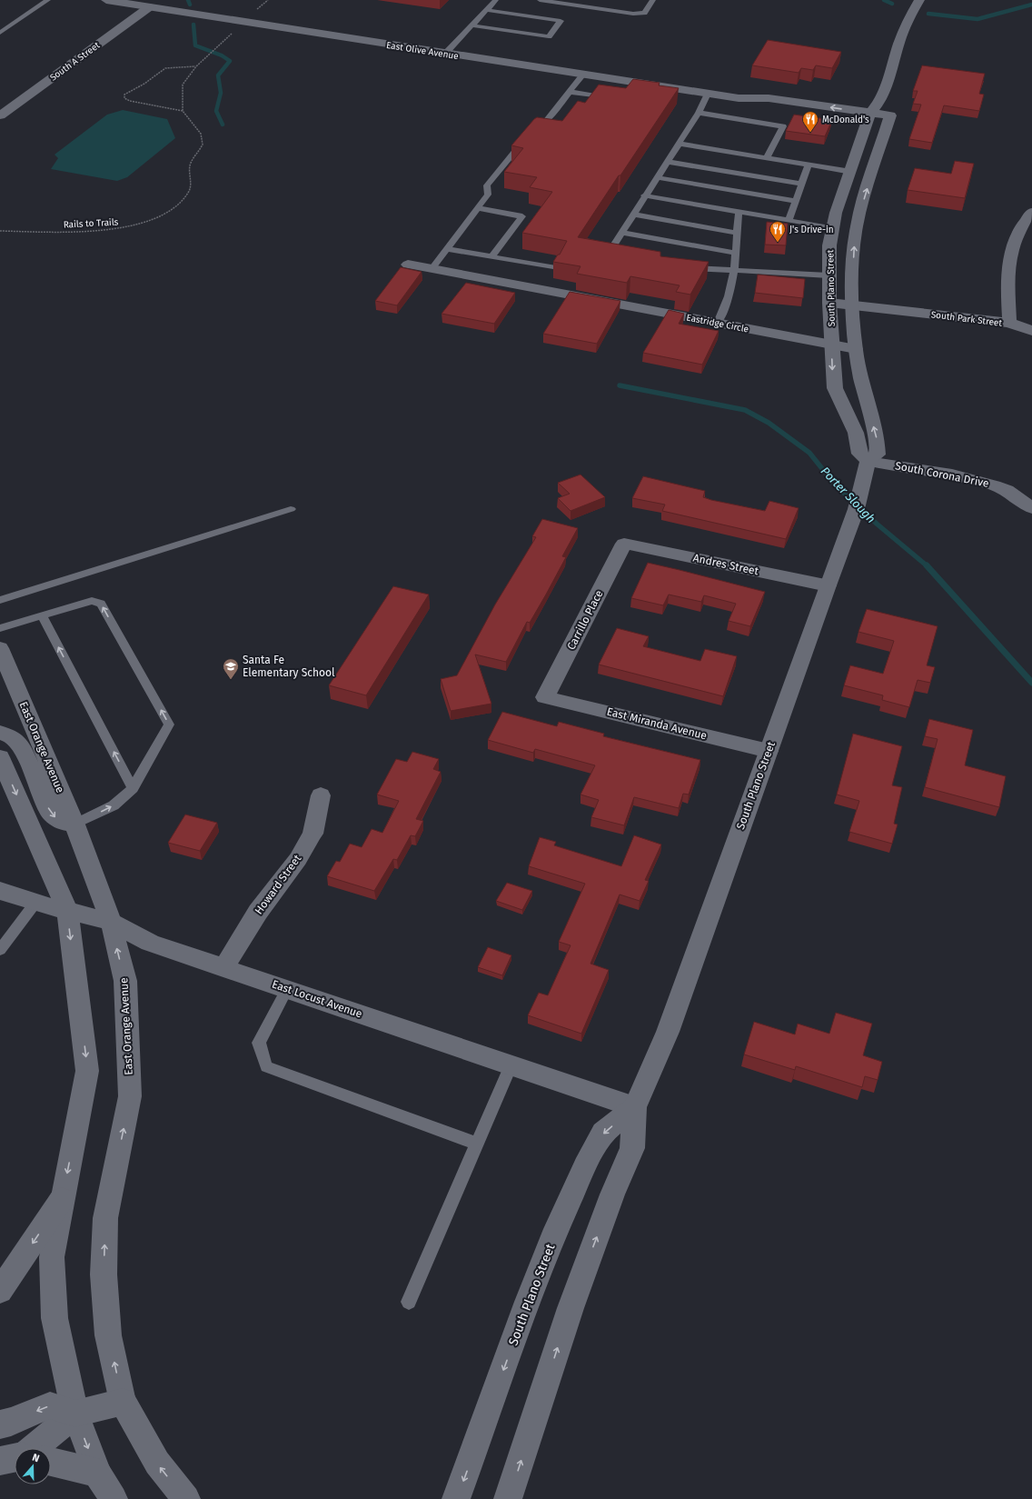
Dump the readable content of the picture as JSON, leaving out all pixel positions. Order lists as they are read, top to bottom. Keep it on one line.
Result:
{"streets":{"main road":["East Olive Avenue","South A Street","South Plano Street","South Park Street","Eastridge Circle","South Corona Drive","Andres Street","Carrillo Place","East Miranda Avenue","East Orange Avenue","Howard Street","East Locust Avenue"],"path":["Rails to Trails"]},"crossings":[["East Olive Avenue","South A Street"],["East Olive Avenue","South Plano Street"],["South Plano Street","South Park Street"],["South Plano Street","Eastridge Circle"],["South Plano Street","South Corona Drive"],["South Plano Street","Andres Street"],["South Plano Street","East Miranda Avenue"],["South Plano Street","East Locust Avenue"],["Andres Street","Carrillo Place"],["Carrillo Place","East Miranda Avenue"],["East Orange Avenue","East Locust Avenue"],["Howard Street","East Locust Avenue"]],"water":["Porter Slough"],"places":{"restaurant":["McDonald's","J's Drive-in"],"school or university":["Santa Fe Elementary School"]},"north":"top"}
